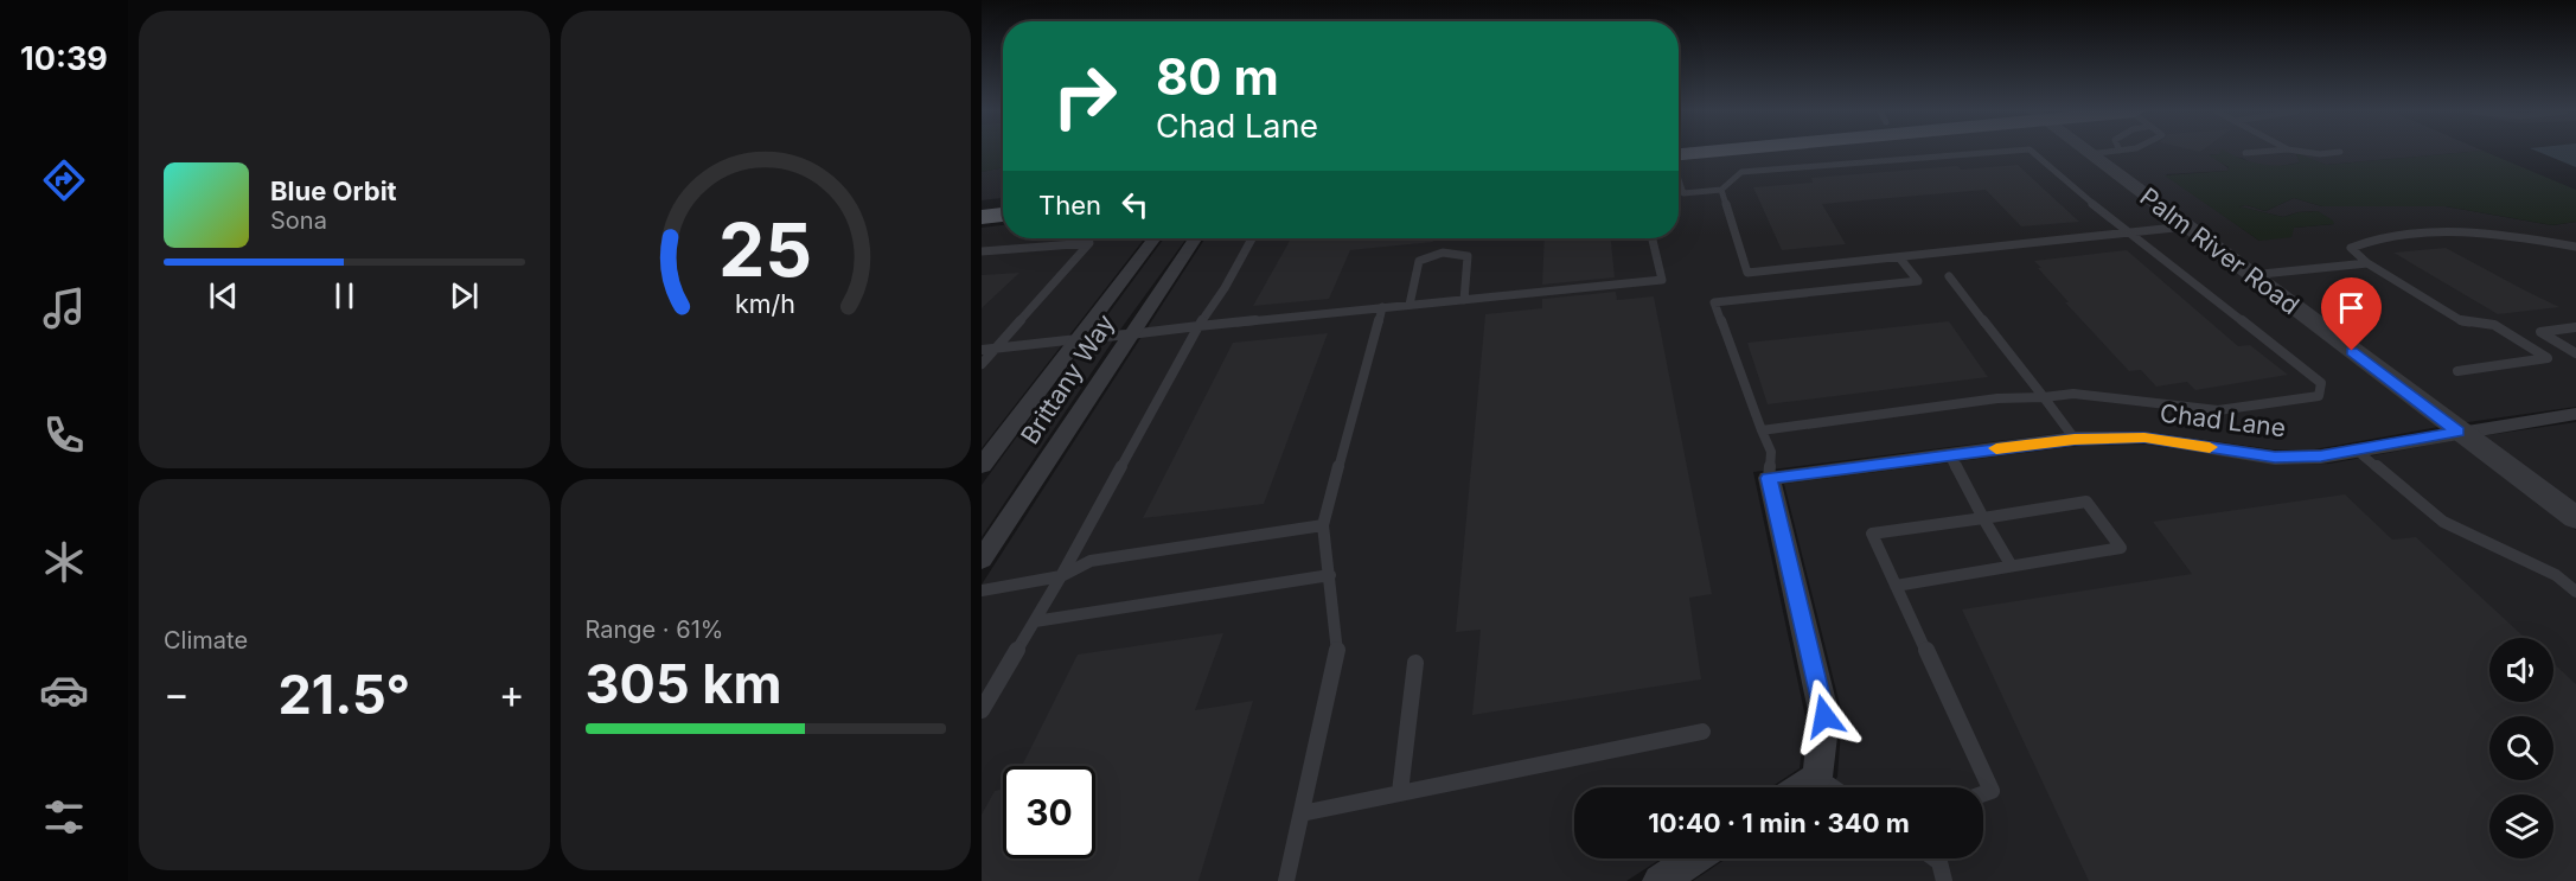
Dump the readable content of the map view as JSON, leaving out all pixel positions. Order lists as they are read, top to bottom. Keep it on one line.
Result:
{"streets":{"street":["Palm River Road","Brittany Way","Chad Lane"]},"crossings":[["Palm River Road","Chad Lane"]],"page":{"tabs":"10:39","turn":["80 m","Chad Lane"],"song":["Blue Orbit","Sona"],"then":"Then","tile":["Climate",["Range · 61%","305 km"]],"heat":["−","21.5°","+"],"limit":"30","trip":"10:40 · 1 min · 340 m","gauge":["25","km/h"]}}
